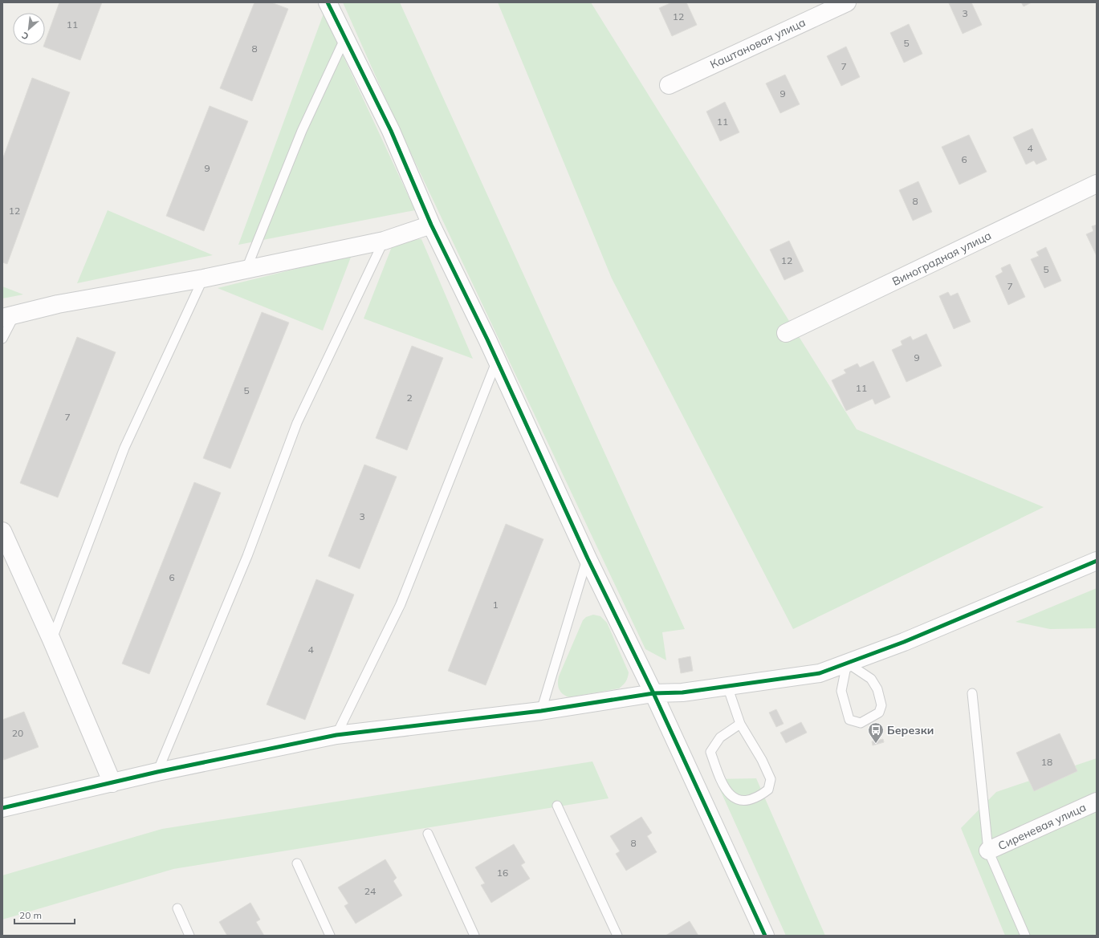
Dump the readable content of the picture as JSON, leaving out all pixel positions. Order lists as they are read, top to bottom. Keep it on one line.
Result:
{"streets":{"street":["Каштановая улица","Виноградная улица","Сиреневая улица"]},"places":{"bus stop":["Березки"]},"house_numbers":["3","12","11","5","8","7","9","11","4","6","9","8","12","12","5","7","9","11","5","2","7","3","6","1","4","20","18","8","16","24"],"scale_bar":"20 m","north":"bottom left"}
